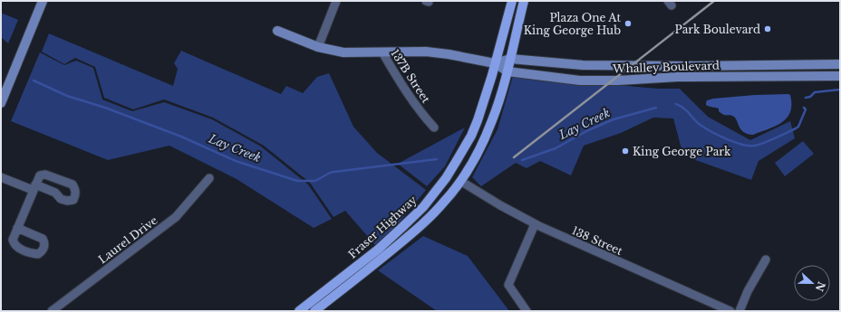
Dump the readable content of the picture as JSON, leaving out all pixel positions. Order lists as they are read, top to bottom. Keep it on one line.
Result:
{"streets":{"main road":["Whalley Boulevard","137B Street","Fraser Highway"],"street":["Laurel Drive","138 Street"]},"crossings":[["Whalley Boulevard","137B Street"],["Whalley Boulevard","Fraser Highway"],["Fraser Highway","138 Street"]],"water":["Lay Creek"],"places":["Plaza One At King George Hub","Park Boulevard","King George Park"],"north":"right"}
